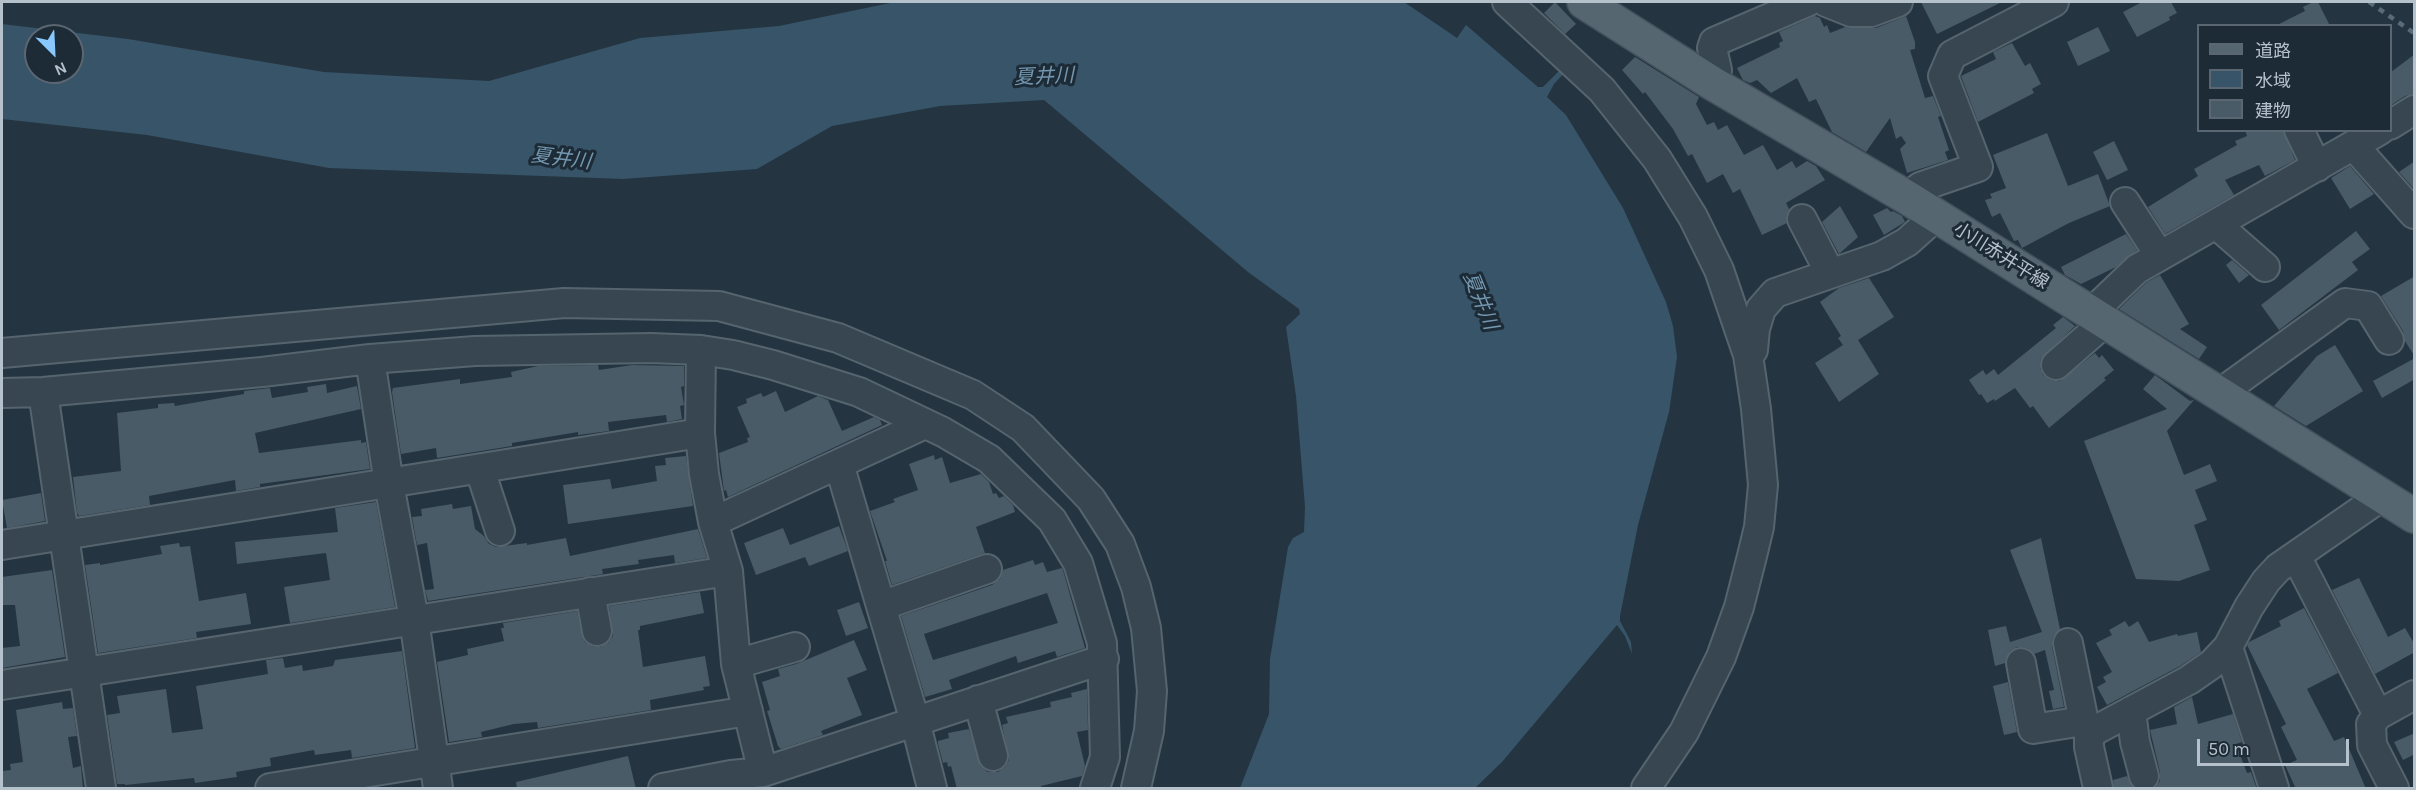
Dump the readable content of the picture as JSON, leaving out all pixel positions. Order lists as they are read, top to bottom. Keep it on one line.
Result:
{"streets":{"main road":["小川赤井平線"]},"water":["夏井川"],"legend":["道路","水域","建物"],"scale_bar":"50 m","north":"bottom right"}
